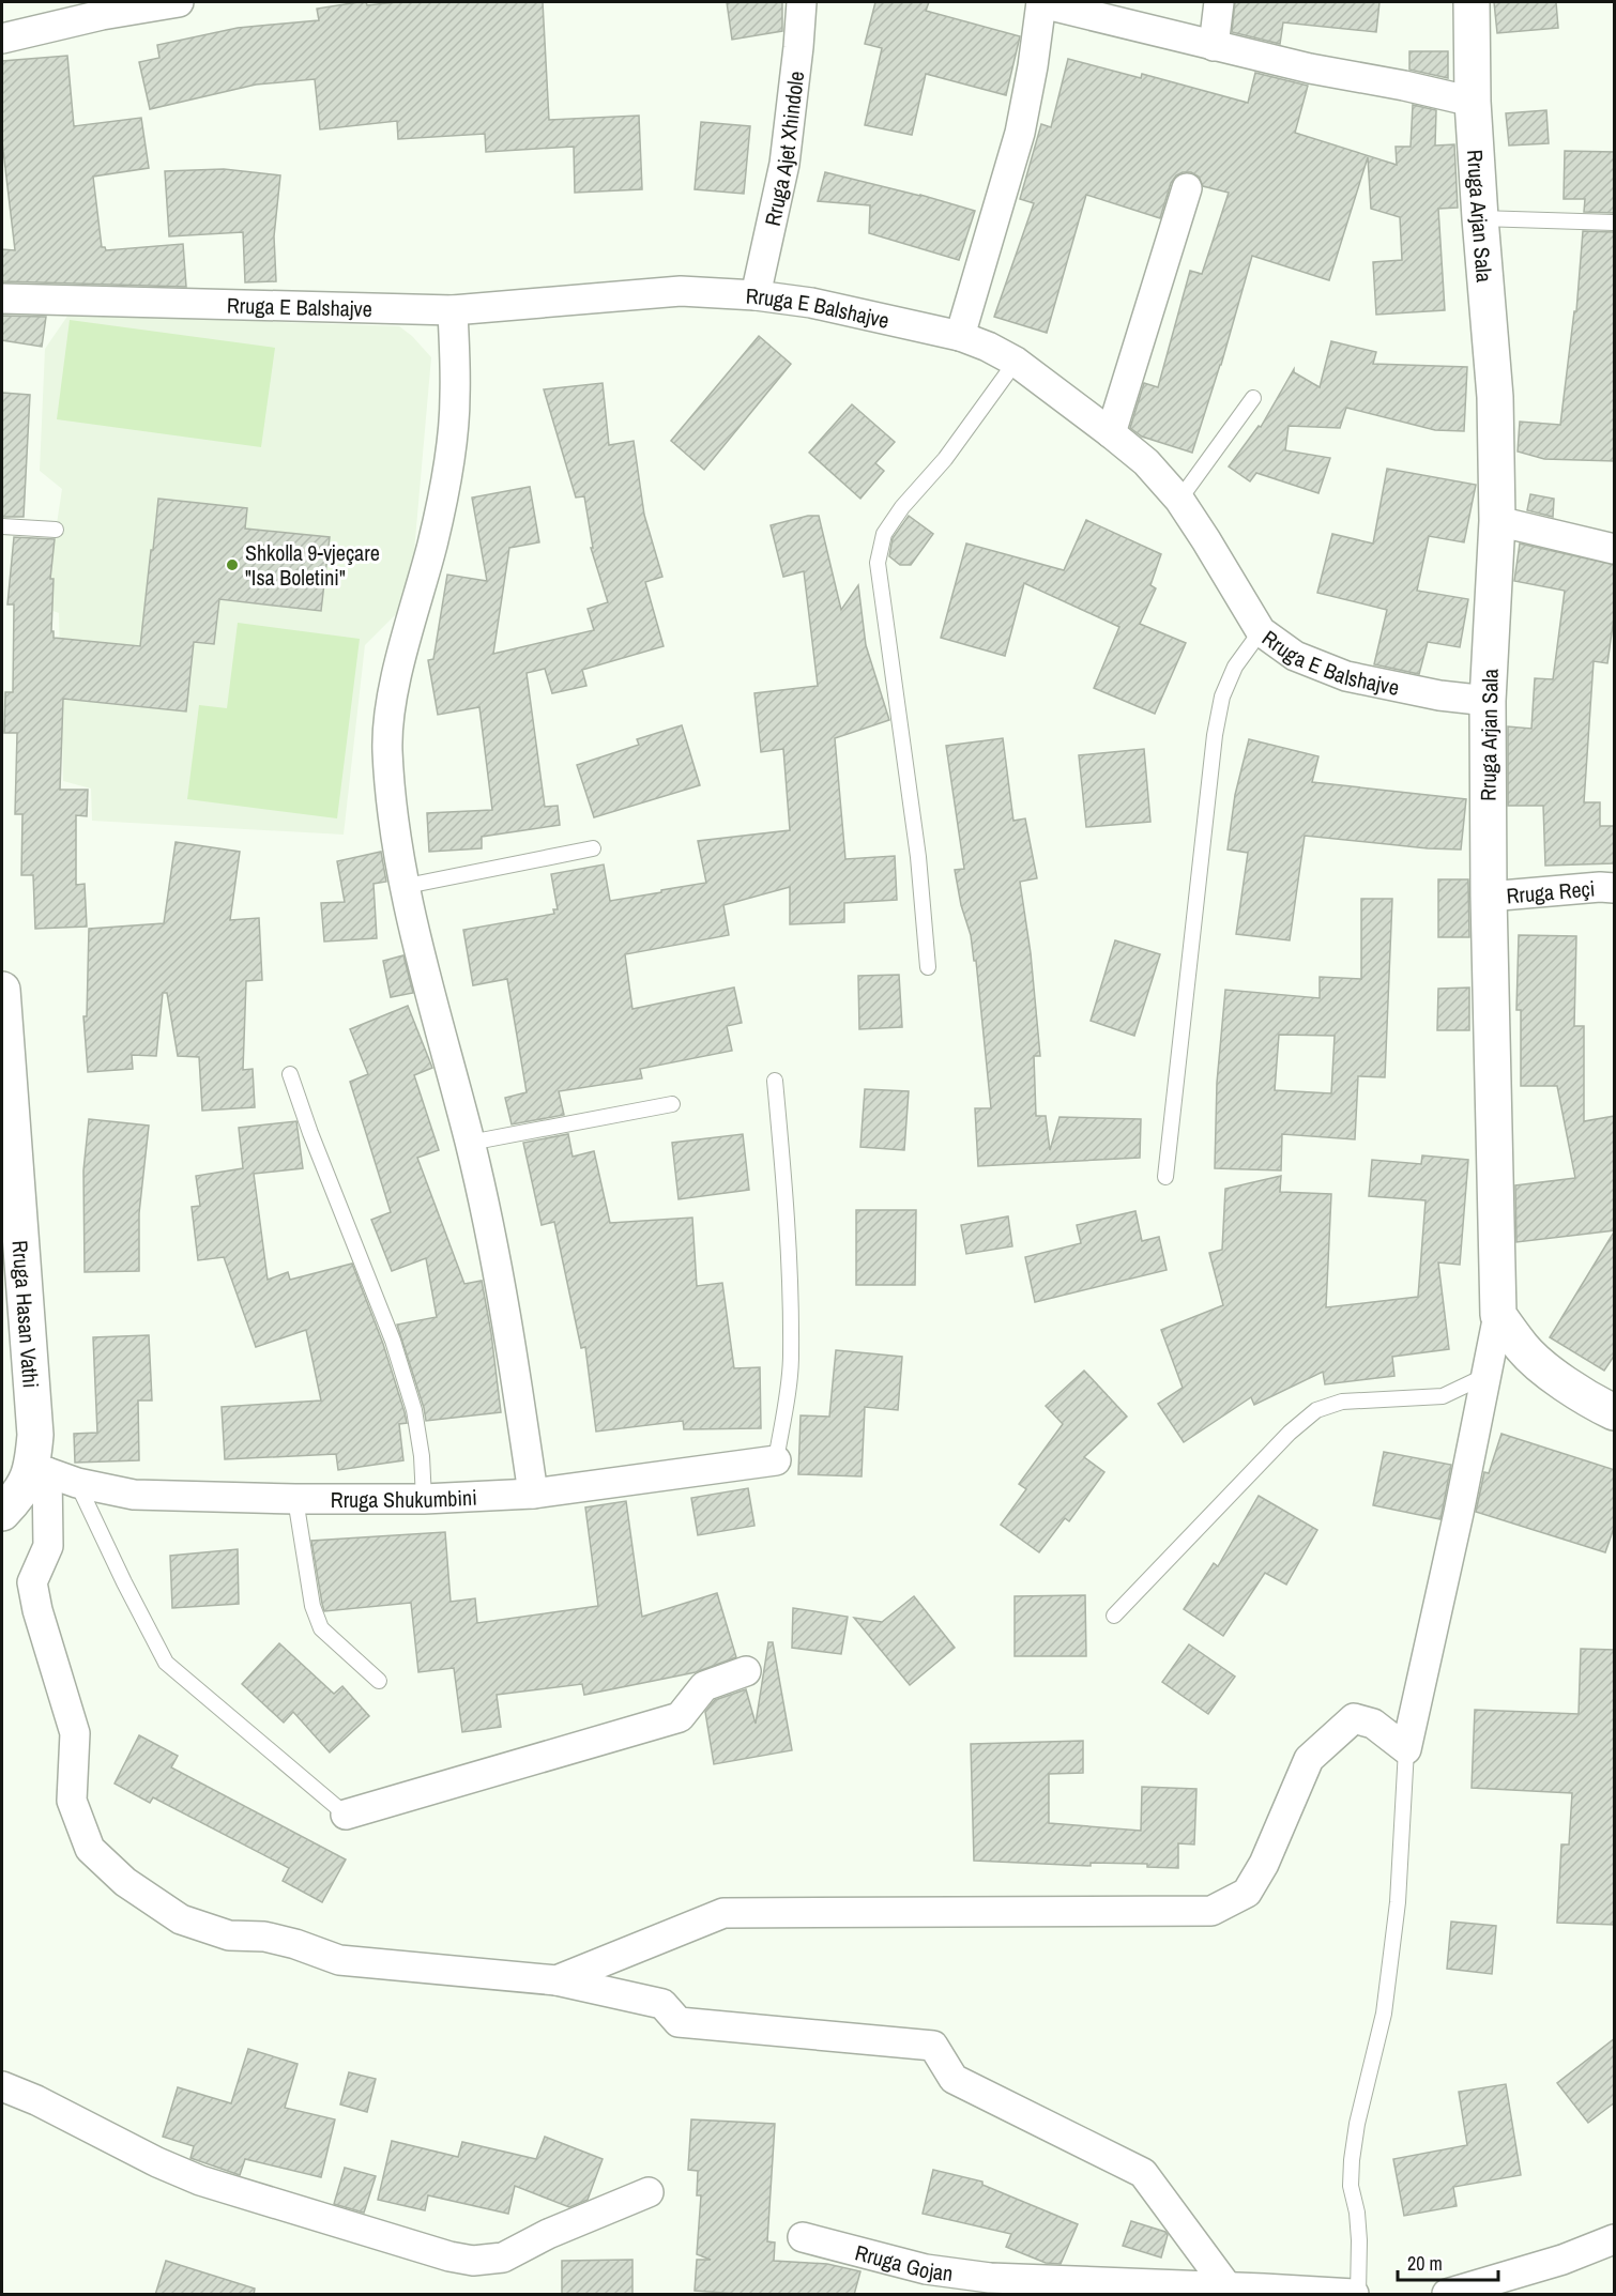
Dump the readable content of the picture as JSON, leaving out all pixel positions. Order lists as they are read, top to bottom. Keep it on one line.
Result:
{"streets":{"street":["Rruga Ajet Xhindole","Rruga Arjan Sala","Rruga E Balshajve","Rruga Reçi","Rruga Hasan Vathi","Rruga Shukumbini","Rruga Gojan"]},"crossings":[["Rruga Ajet Xhindole","Rruga E Balshajve"],["Rruga Arjan Sala","Rruga E Balshajve"],["Rruga Arjan Sala","Rruga Reçi"],["Rruga Hasan Vathi","Rruga Shukumbini"]],"places":["Shkolla 9-vjeçare \"Isa Boletini\""],"scale_bar":"20 m"}
